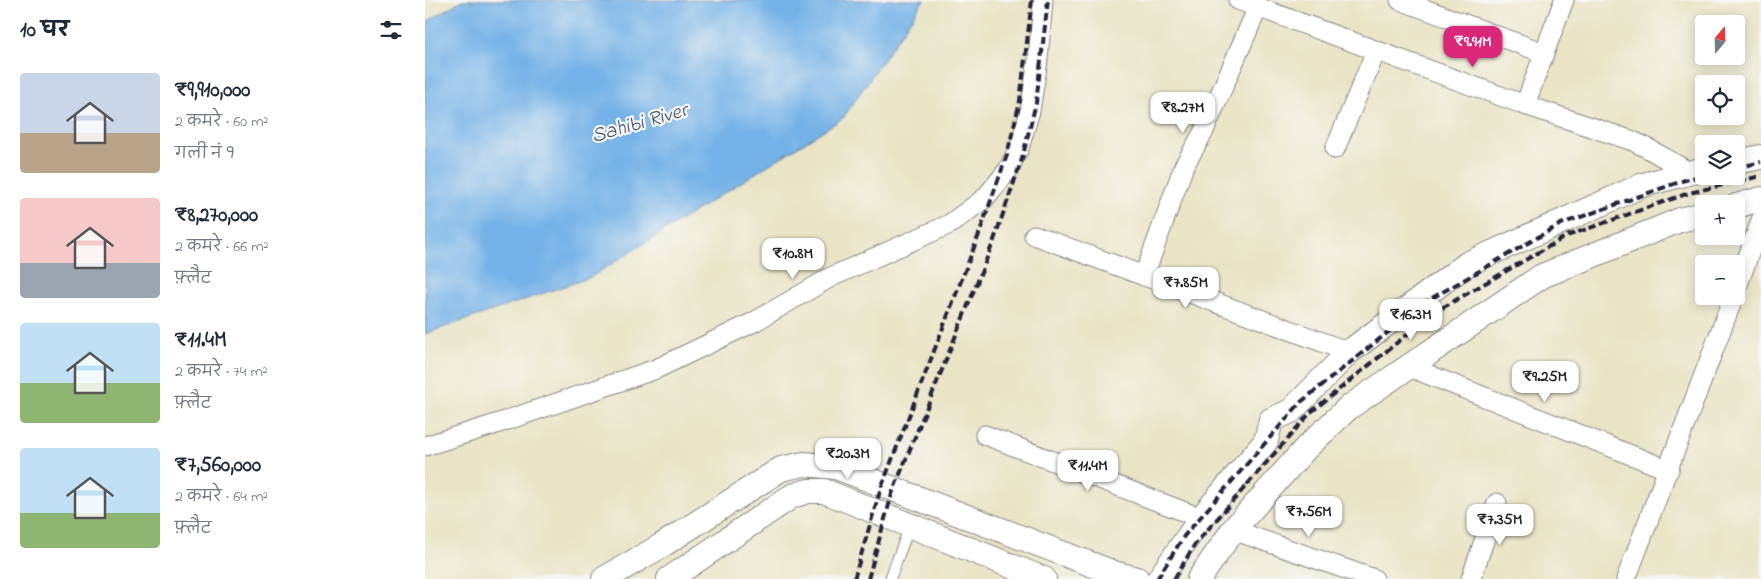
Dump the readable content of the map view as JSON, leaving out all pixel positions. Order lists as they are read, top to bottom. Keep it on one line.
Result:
{"water":["Sahibi River"],"north":"top","page":{"heading":"10 घर","map_buttons":["+","−"],"price":["₹9.91M","₹8.27M","₹10.8M","₹7.85M","₹16.3M","₹9.25M","₹20.3M","₹11.4M","₹7.56M","₹7.35M"],"list":[{"name":"₹9,910,000","note":"2 कमरे · 60 m² · गली नं १"},{"name":"₹8,270,000","note":"2 कमरे · 66 m² · फ़्लैट"},{"name":"₹11.4M","note":"2 कमरे · 74 m² · फ़्लैट"},{"name":"₹7,560,000","note":"2 कमरे · 64 m² · फ़्लैट"}]}}
